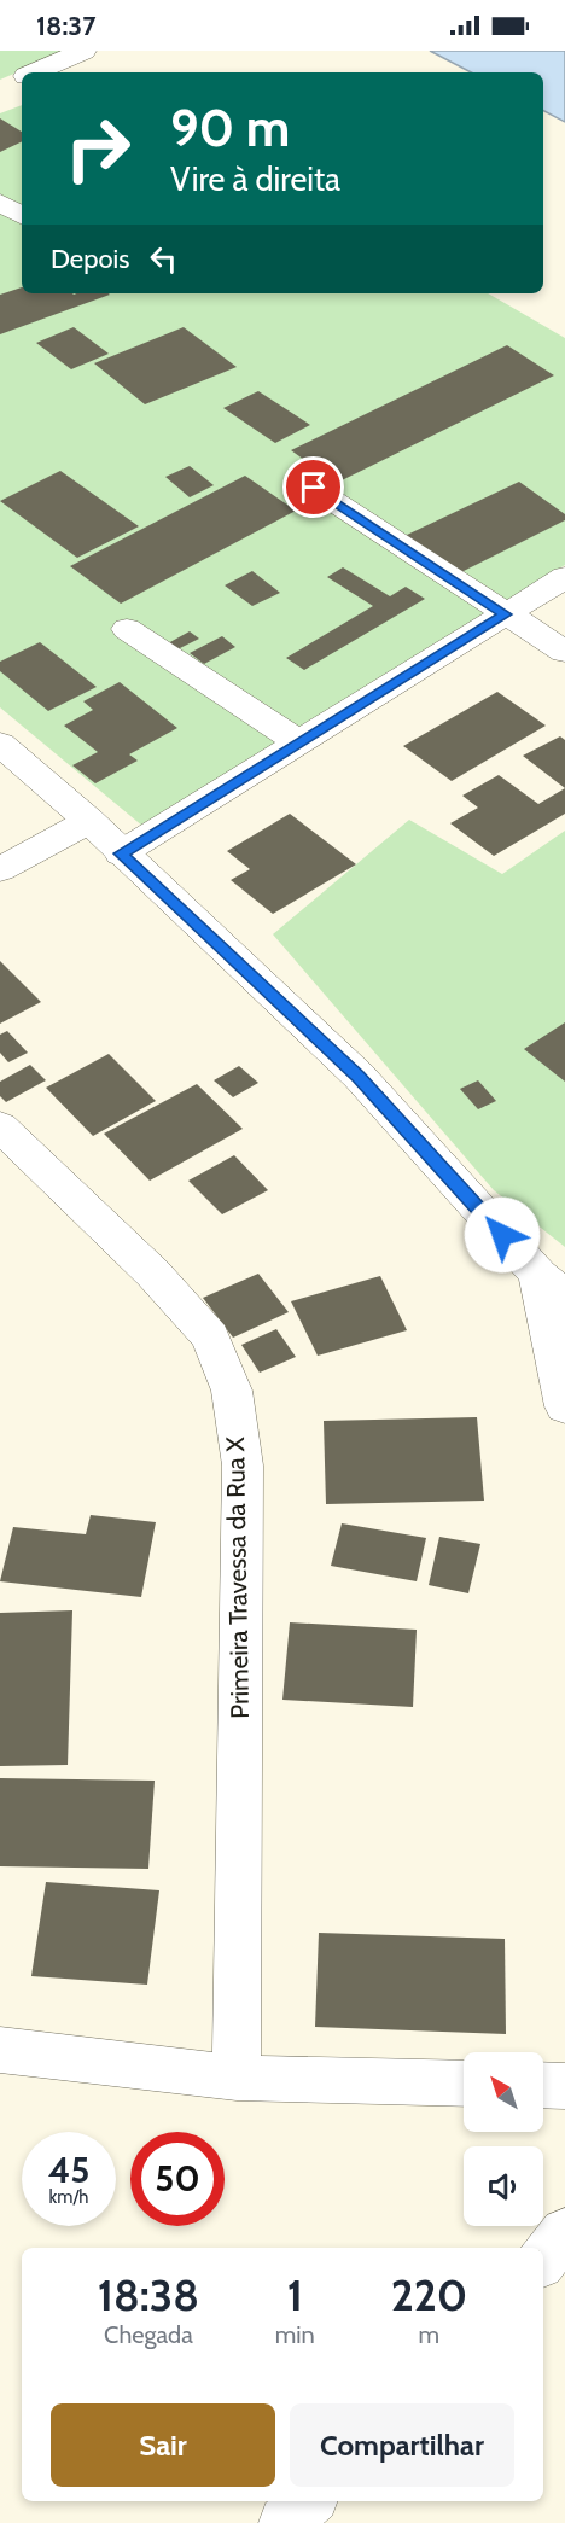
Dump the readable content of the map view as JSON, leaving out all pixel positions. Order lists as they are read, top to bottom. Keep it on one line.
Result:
{"streets":{"street":["Primeira Travessa da Rua X"]},"north":"top left","page":{"status":"18:37","turn":["90 m","Vire à direita"],"then":"Depois","speed":"45 km/h","limit":"50","eta":["18:38","Chegada","1","min","220","m"],"buttons":["Sair","Compartilhar"]}}
